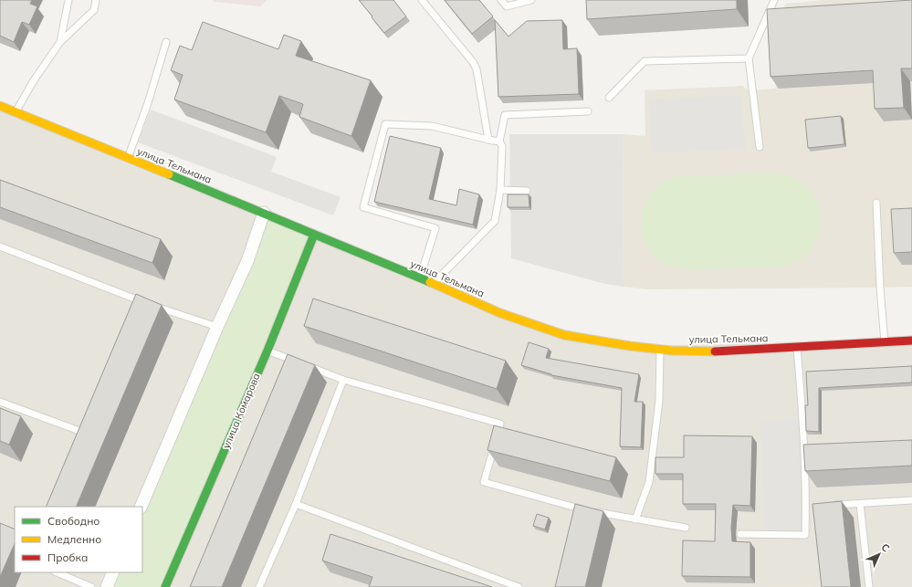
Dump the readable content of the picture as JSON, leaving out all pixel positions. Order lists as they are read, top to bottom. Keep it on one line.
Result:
{"streets":{"main road":["улица Тельмана","улица Комарова"]},"crossings":[["улица Тельмана","улица Комарова"]],"legend":["Свободно","Медленно","Пробка"],"north":"top right"}
